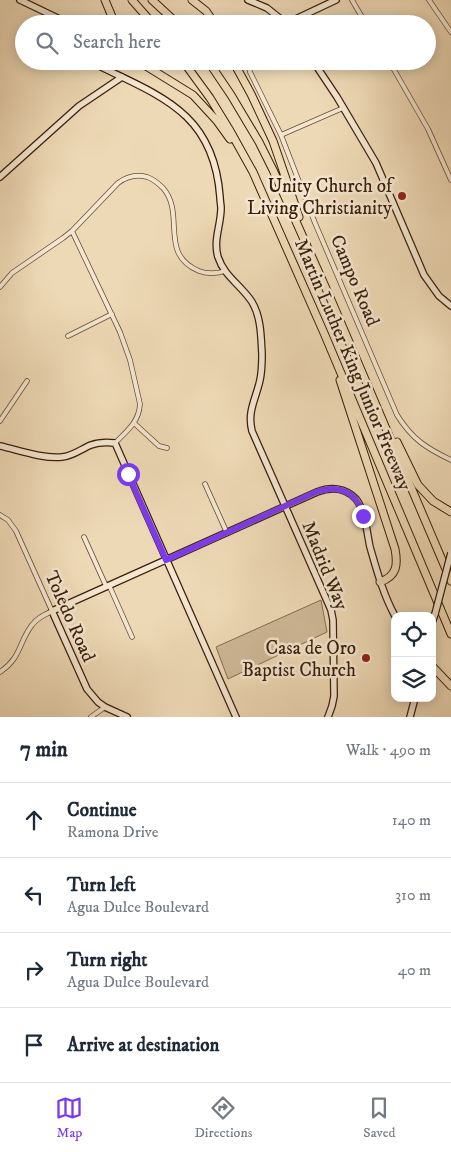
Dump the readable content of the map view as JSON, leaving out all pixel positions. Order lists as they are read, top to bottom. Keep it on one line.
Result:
{"streets":{"highway":["Martin Luther King Junior Freeway"],"street":["Campo Road","Madrid Way","Toledo Road"]},"places":["Unity Church of Living Christianity","Casa de Oro Baptist Church"],"page":{"search":"Search here","heading":["7 min","Walk · 490 m"],"list":[["Continue","Ramona Drive","140 m"],["Turn left","Agua Dulce Boulevard","310 m"],["Turn right","Agua Dulce Boulevard","40 m"],"Arrive at destination"],"nav":["Map","Directions","Saved"]}}
